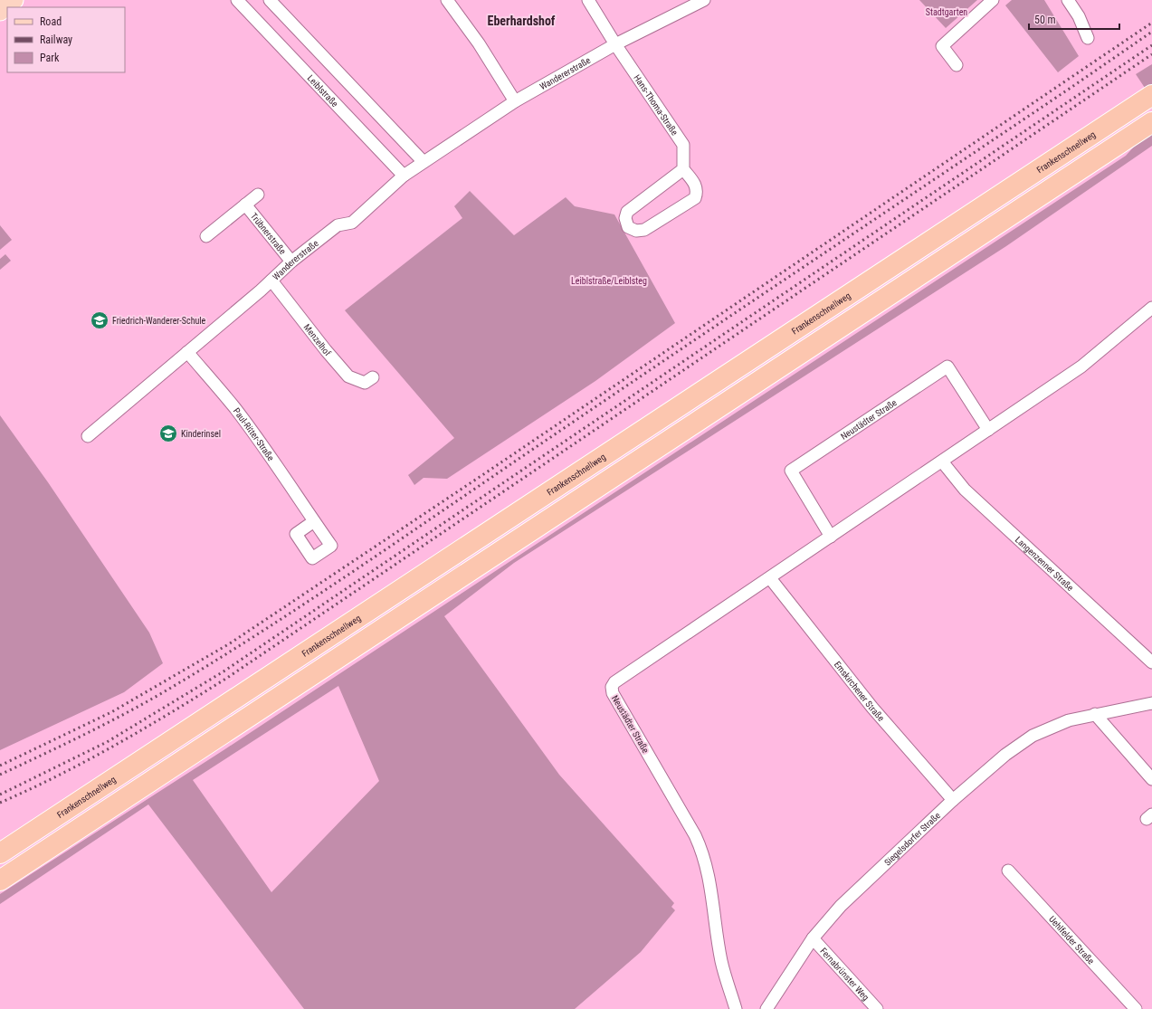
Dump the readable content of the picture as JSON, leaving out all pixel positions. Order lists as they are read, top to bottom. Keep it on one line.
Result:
{"streets":{"highway":["Frankenschnellweg"],"street":["Wandererstraße","Leiblstraße","Hans-Thoma-Straße","Trübnerstraße","Menzelhof","Neustädter Straße","Paul-Ritter-Straße","Langenzenner Straße","Emskirchener Straße","Siegelsdorfer Straße","Uehlfelder Straße","Fernabrünster Weg"]},"crossings":[["Wandererstraße","Leiblstraße"],["Wandererstraße","Hans-Thoma-Straße"],["Wandererstraße","Trübnerstraße"],["Wandererstraße","Menzelhof"],["Wandererstraße","Paul-Ritter-Straße"],["Neustädter Straße","Langenzenner Straße"],["Neustädter Straße","Emskirchener Straße"],["Emskirchener Straße","Siegelsdorfer Straße"],["Siegelsdorfer Straße","Fernabrünster Weg"]],"districts":["Eberhardshof"],"parks":["Stadtgarten","Leiblstraße/Leiblsteg"],"places":{"school or university":["Friedrich-Wanderer-Schule","Kinderinsel"]},"legend":["Road","Railway","Park"],"scale_bar":"50 m"}
